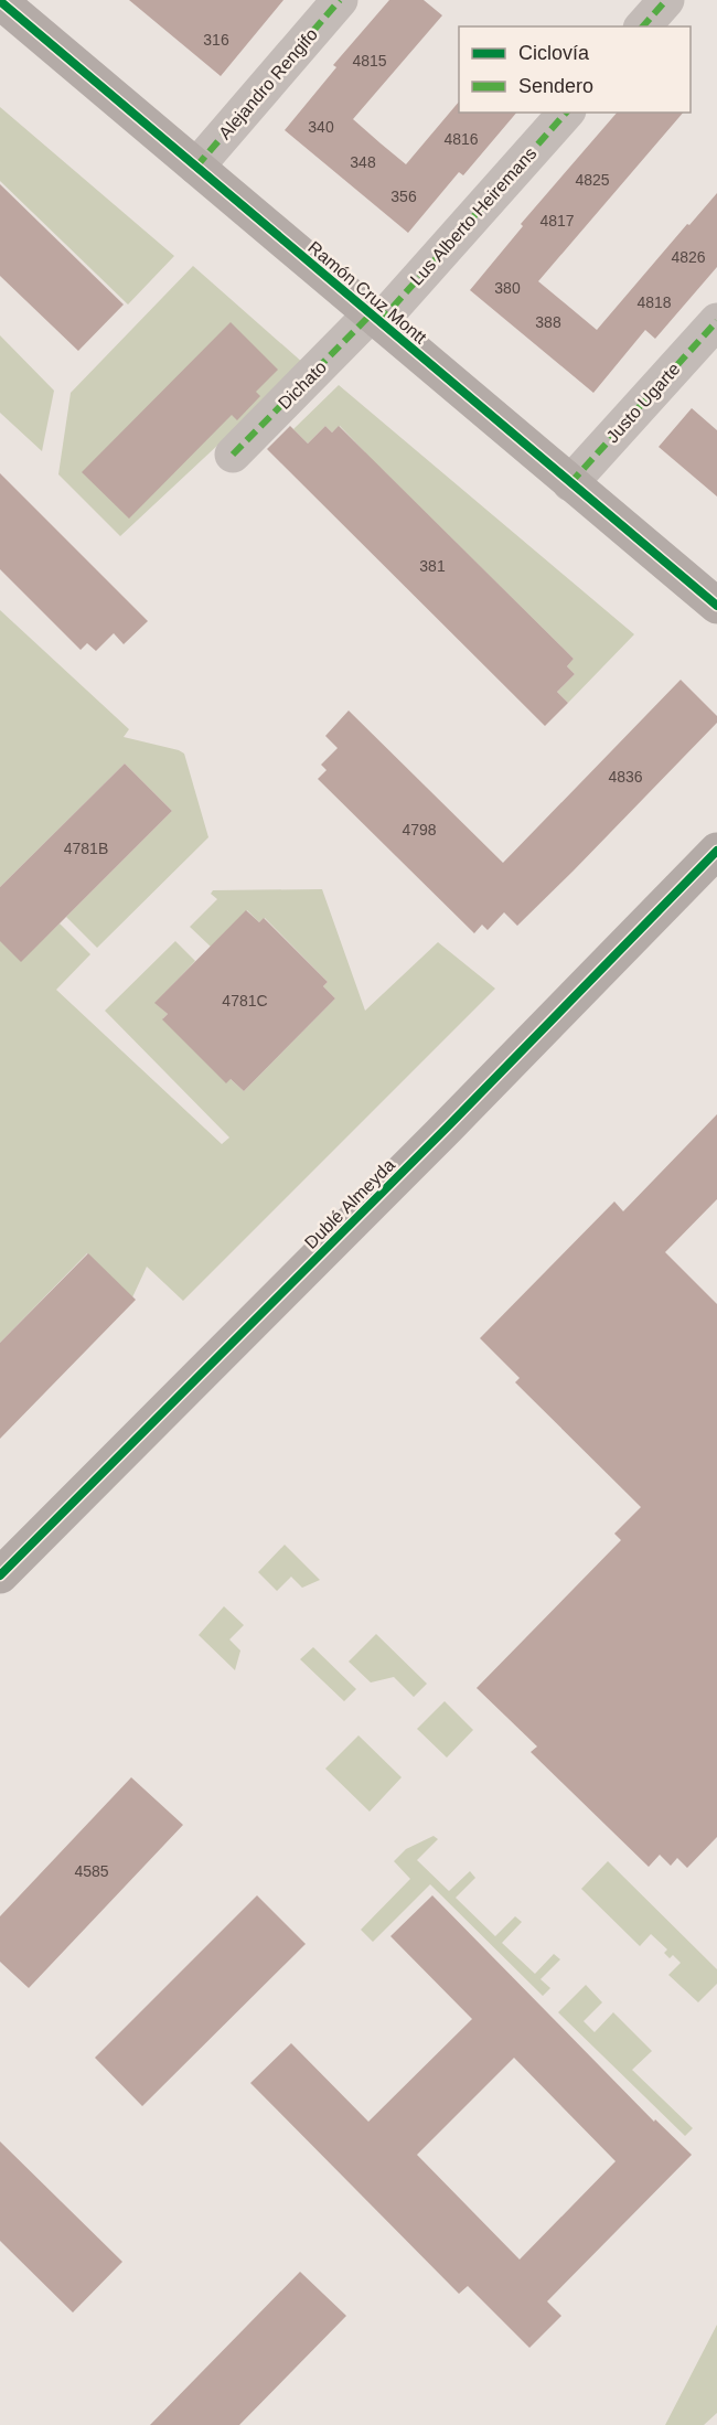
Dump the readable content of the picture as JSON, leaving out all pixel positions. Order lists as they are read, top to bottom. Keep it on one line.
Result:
{"streets":{"main road":["Ramón Cruz Montt","Dublé Almeyda"],"street":["Alejandro Rengifo","Lus Alberto Heiremans","Dichato","Justo Ugarte"]},"crossings":[["Alejandro Rengifo","Ramón Cruz Montt"],["Lus Alberto Heiremans","Ramón Cruz Montt"],["Lus Alberto Heiremans","Dichato"],["Ramón Cruz Montt","Dichato"],["Ramón Cruz Montt","Justo Ugarte"]],"house_numbers":["316","4815","340","4816","348","4825","356","4817","4826","380","4818","388","381","4836","4798","4781B","4781C","4585"],"legend":["Ciclovía","Sendero"]}
